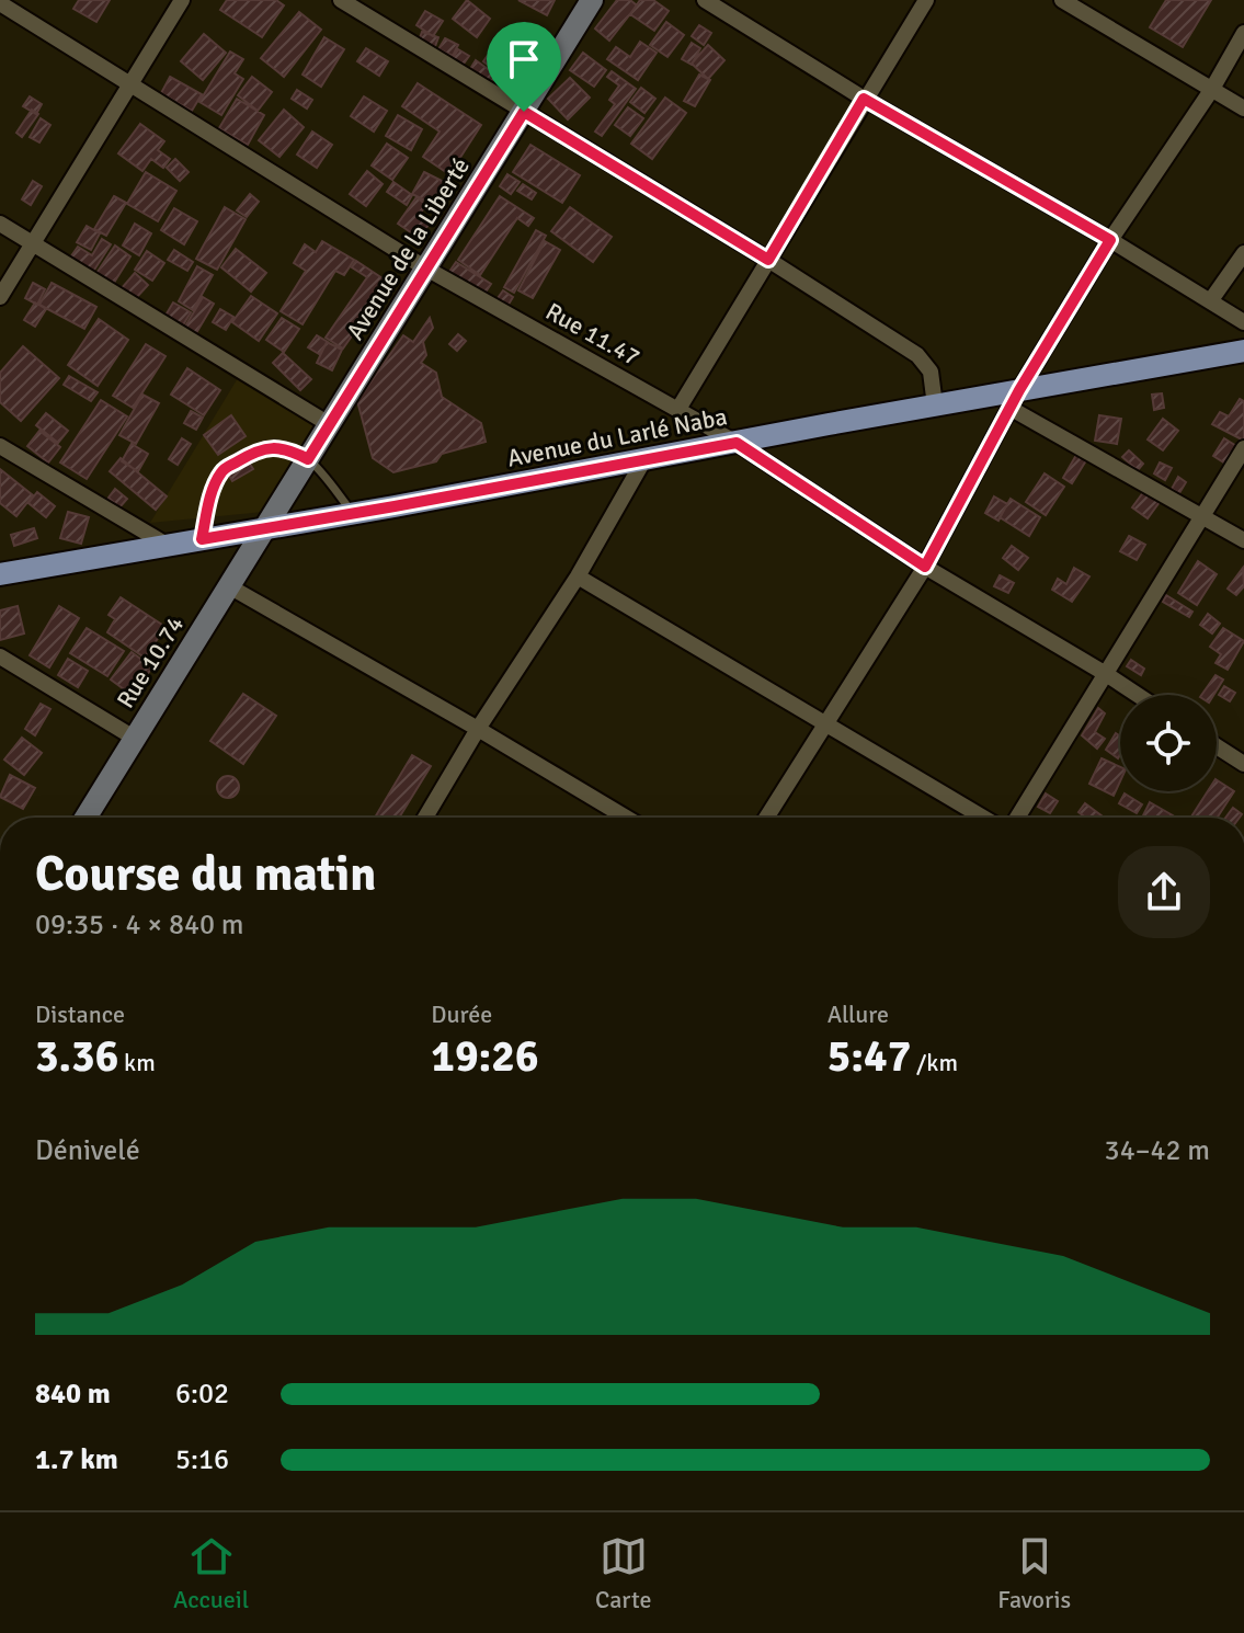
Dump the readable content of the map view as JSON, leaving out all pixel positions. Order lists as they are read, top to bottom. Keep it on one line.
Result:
{"streets":{"main road":["Avenue de la Liberté","Avenue du Larlé Naba","Rue 10.74"],"street":["Rue 11.47"]},"crossings":[["Avenue de la Liberté","Rue 11.47"],["Avenue de la Liberté","Avenue du Larlé Naba"],["Avenue de la Liberté","Rue 10.74"],["Rue 11.47","Avenue du Larlé Naba"],["Avenue du Larlé Naba","Rue 10.74"]],"page":{"heading":["Course du matin","09:35 · 4 × 840 m"],"stats":[["Distance","3.36 km"],["Durée","19:26"],["Allure","5:47 /km"]],"chart":["Dénivelé","34–42 m"],"list":[{"name":"840 m","note":"6:02"},{"name":"1.7 km","note":"5:16"}],"tabs":["Accueil","Carte","Favoris"]}}
